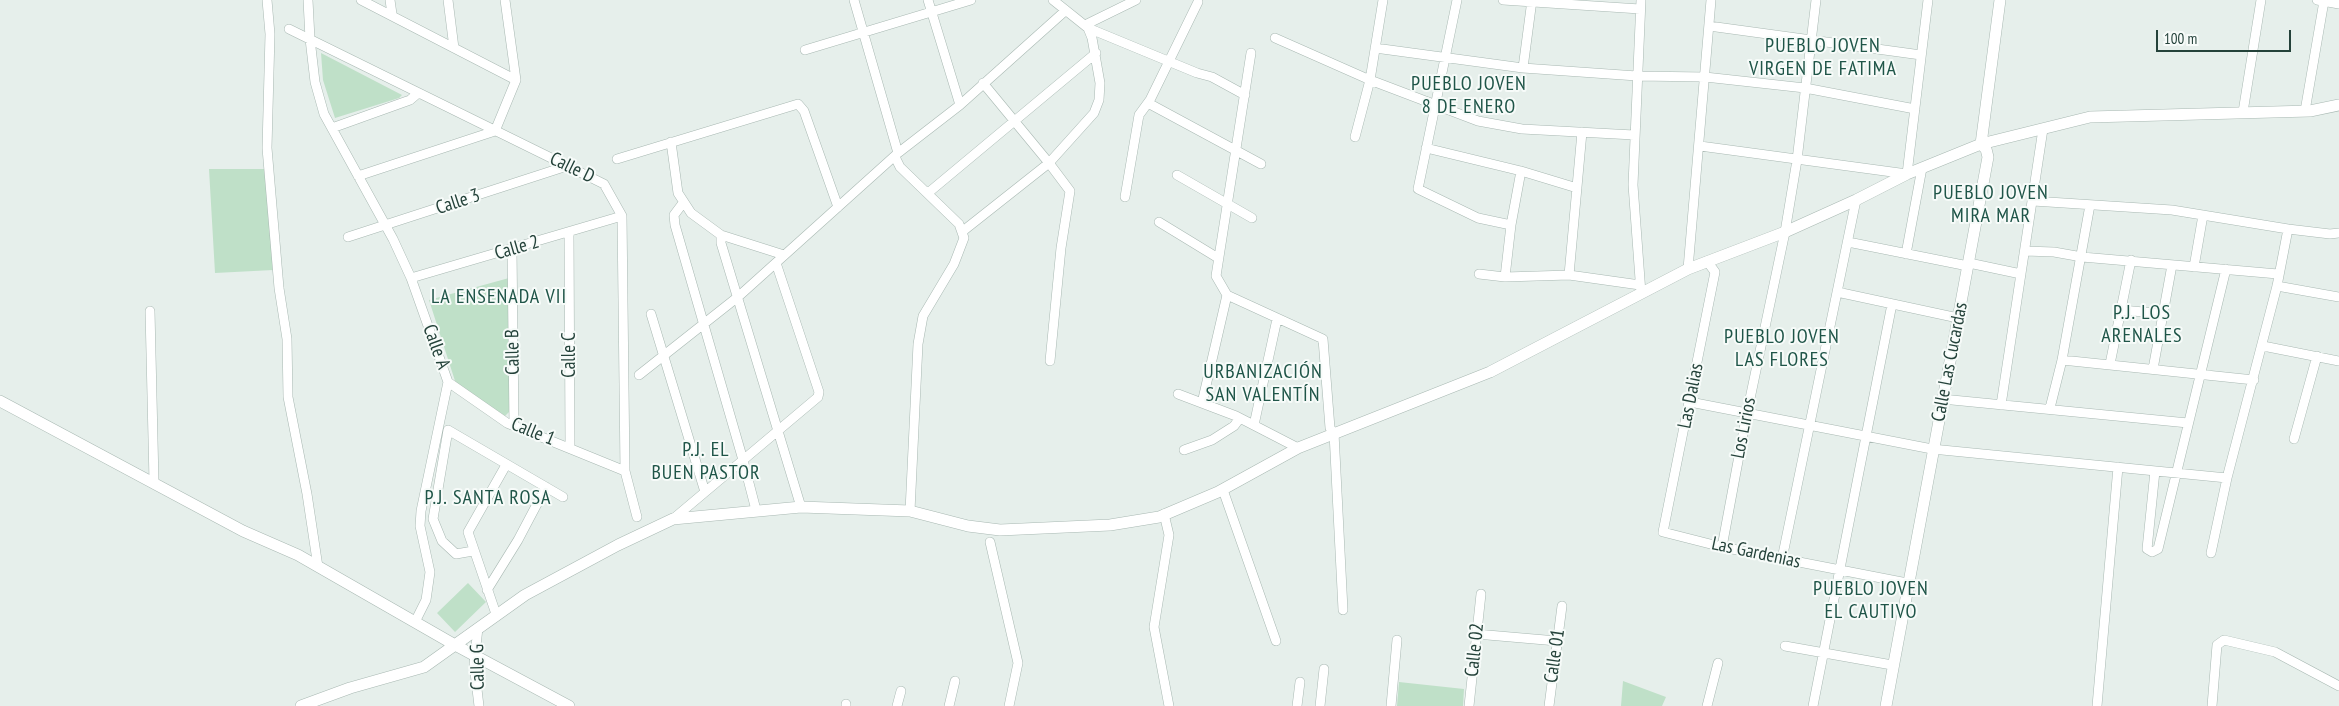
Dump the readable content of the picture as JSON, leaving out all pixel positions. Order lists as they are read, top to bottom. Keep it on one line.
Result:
{"streets":{"street":["Calle D","Calle 3","Calle 2","Calle A","Calle B","Calle C","Calle Las Cucardas","Las Dalias","Los Lirios","Calle 1","Las Gardenias","Calle 02","Calle 01","Calle G"]},"crossings":[["Calle D","Calle 3"],["Calle D","Calle 2"],["Calle D","Calle A"],["Calle D","Calle 1"],["Calle 3","Calle A"],["Calle 2","Calle A"],["Calle 2","Calle B"],["Calle 2","Calle C"],["Calle A","Calle 1"],["Calle B","Calle 1"],["Calle C","Calle 1"],["Calle Las Cucardas","Las Gardenias"],["Las Dalias","Las Gardenias"],["Los Lirios","Las Gardenias"]],"districts":["PUEBLO JOVEN VIRGEN DE FATIMA","PUEBLO JOVEN 8 DE ENERO","PUEBLO JOVEN MIRA MAR","LA ENSENADA VII","P.J. LOS ARENALES","PUEBLO JOVEN LAS FLORES","URBANIZACIÓN SAN VALENTÍN","P.J. EL BUEN PASTOR","P.J. SANTA ROSA","PUEBLO JOVEN EL CAUTIVO"],"scale_bar":"100 m"}
